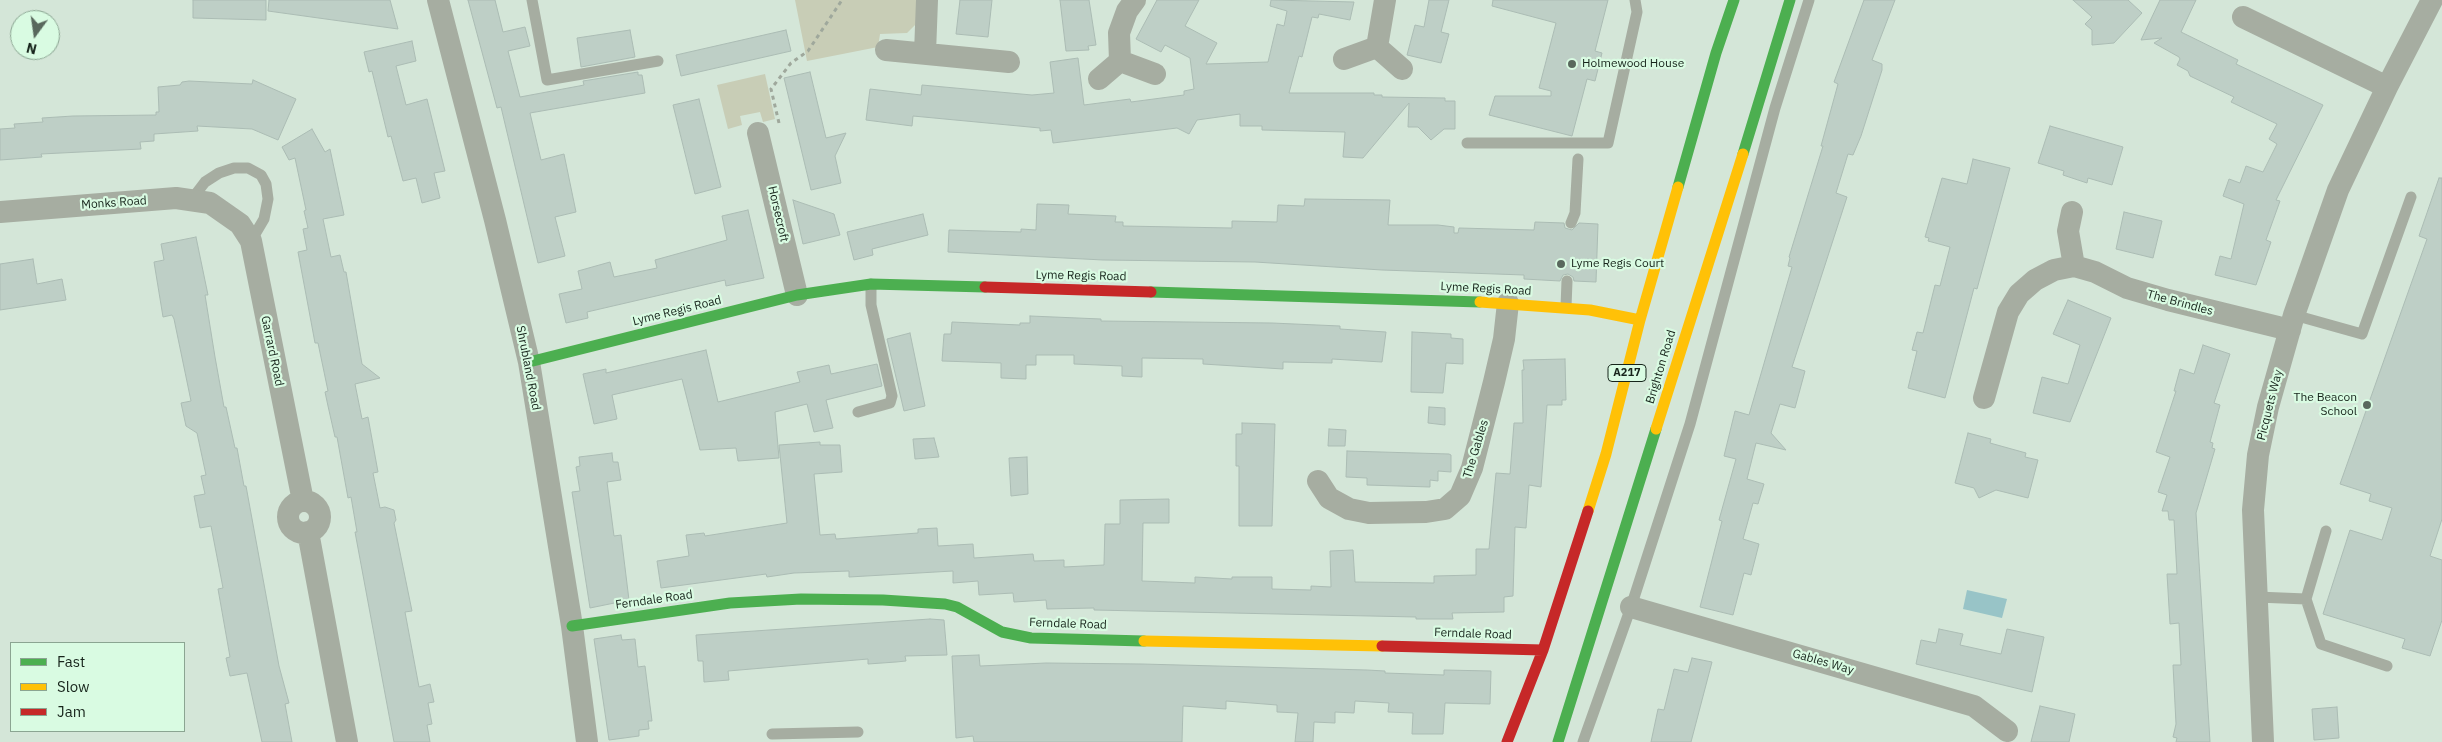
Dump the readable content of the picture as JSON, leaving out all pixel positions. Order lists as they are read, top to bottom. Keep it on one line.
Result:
{"streets":{"main road":["Lyme Regis Road","Brighton Road","A217","Ferndale Road"],"street":["Monks Road","Horsecroft","The Brindles","Garrard Road","Shrubland Road","Picquets Way","The Gables","Gables Way"]},"crossings":[["Monks Road","Garrard Road"],["Horsecroft","Lyme Regis Road"],["Lyme Regis Road","Shrubland Road"],["Lyme Regis Road","A217"],["Lyme Regis Road","The Gables"],["The Brindles","Picquets Way"],["Shrubland Road","Ferndale Road"],["A217","Ferndale Road"]],"places":["Holmewood House","Lyme Regis Court","The Beacon School"],"legend":["Fast","Slow","Jam"],"north":"bottom"}
